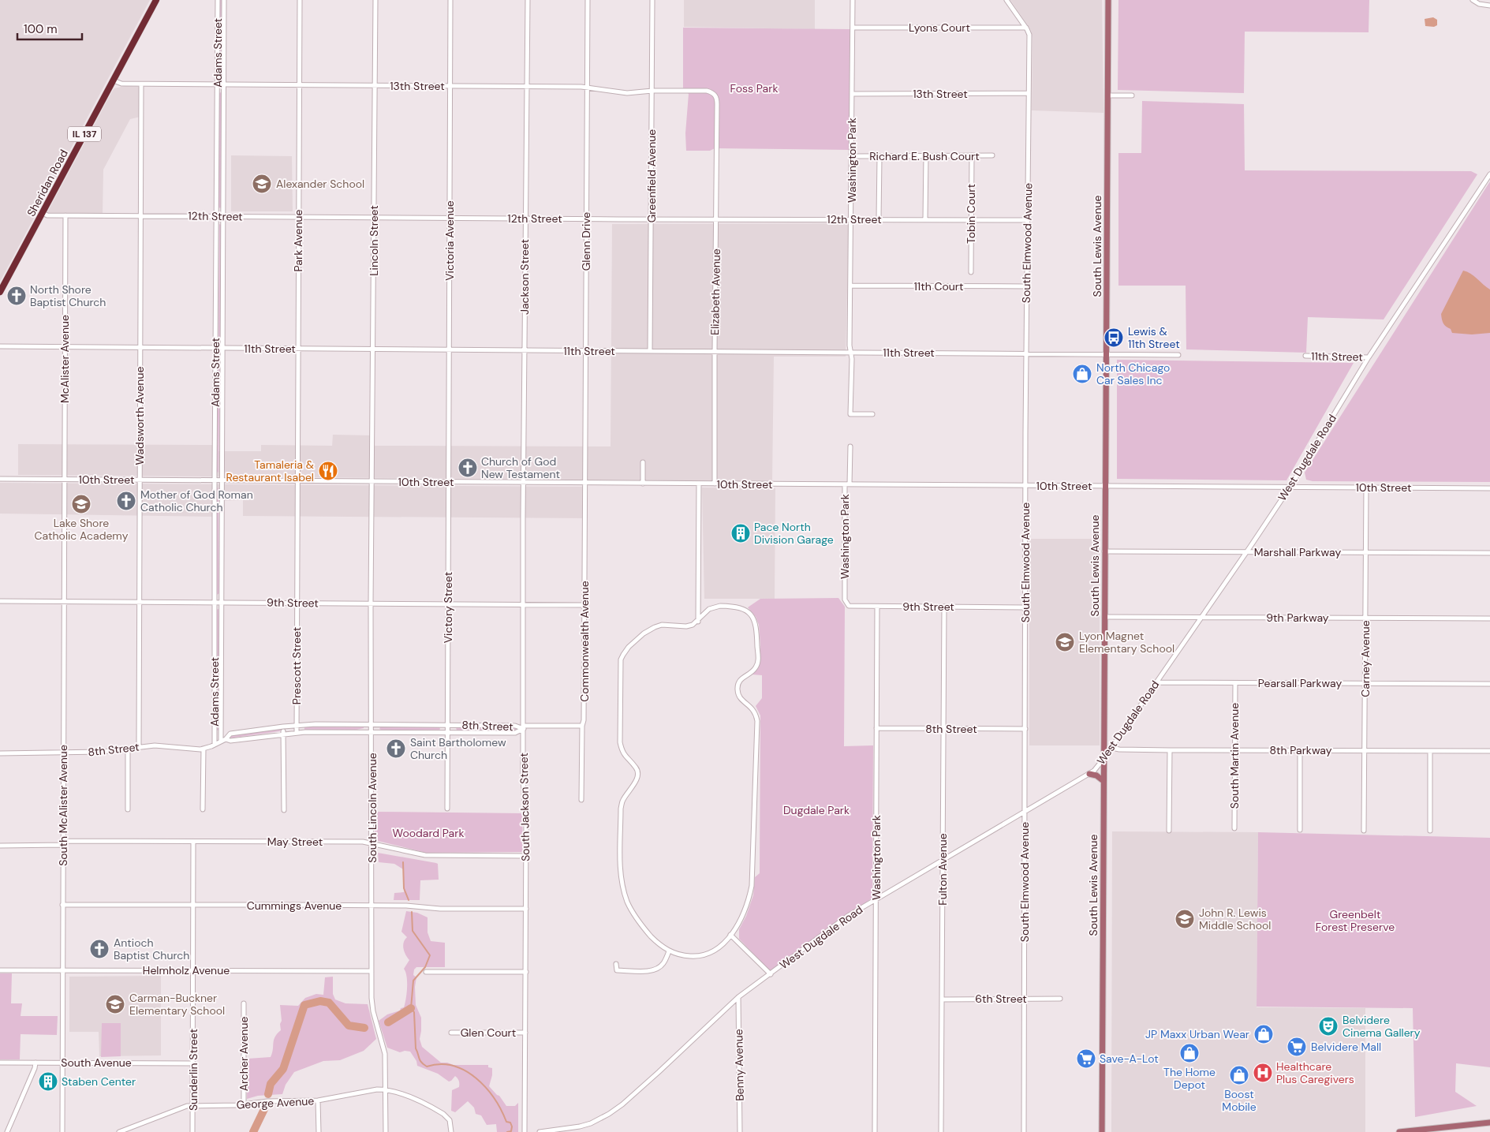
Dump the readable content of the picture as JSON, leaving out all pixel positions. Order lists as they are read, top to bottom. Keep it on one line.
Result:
{"streets":{"highway":["IL 137","Sheridan Road"],"main road":["South Lewis Avenue"],"street":["Lyons Court","Adams Street","13th Street","Richard E. Bush Court","Washington Park","Greenfield Avenue","Tobin Court","12th Street","Park Avenue","Lincoln Street","Victoria Avenue","Glenn Drive","South Elmwood Avenue","Jackson Street","11th Court","Elizabeth Avenue","11th Street","McAlister Avenue","Wadsworth Avenue","West Dugdale Road","10th Street","Marshall Parkway","9th Street","Victory Street","9th Parkway","Commonwealth Avenue","Carney Avenue","Prescott Street","Pearsall Parkway","8th Street","8th Parkway","South Martin Avenue","South McAlister Avenue","South Jackson Street","South Lincoln Avenue","May Street","Fulton Avenue","Cummings Avenue","Helmholz Avenue","6th Street","Glen Court","Archer Avenue","South Avenue","Benny Avenue","Sunderlin Street","George Avenue"]},"crossings":[["Lyons Court","Washington Park"],["Lyons Court","South Elmwood Avenue"],["Adams Street","13th Street"],["Adams Street","12th Street"],["Adams Street","11th Street"],["Adams Street","10th Street"],["Adams Street","9th Street"],["Adams Street","8th Street"],["13th Street","Washington Park"],["13th Street","Greenfield Avenue"],["13th Street","Sheridan Road"],["13th Street","Park Avenue"],["13th Street","Lincoln Street"],["13th Street","Victoria Avenue"],["13th Street","Glenn Drive"],["13th Street","South Elmwood Avenue"],["13th Street","Jackson Street"],["13th Street","Elizabeth Avenue"],["13th Street","Wadsworth Avenue"],["Richard E. Bush Court","Tobin Court"],["Washington Park","12th Street"],["Washington Park","11th Court"],["Washington Park","11th Street"],["Washington Park","West Dugdale Road"],["Washington Park","10th Street"],["Washington Park","9th Street"],["Washington Park","8th Street"],["Greenfield Avenue","12th Street"],["Greenfield Avenue","11th Street"],["Sheridan Road","12th Street"],["Tobin Court","12th Street"],["12th Street","Park Avenue"],["12th Street","Lincoln Street"],["12th Street","Victoria Avenue"],["12th Street","Glenn Drive"],["12th Street","South Elmwood Avenue"],["12th Street","Jackson Street"],["12th Street","Elizabeth Avenue"],["12th Street","McAlister Avenue"],["12th Street","Wadsworth Avenue"],["Park Avenue","11th Street"],["Park Avenue","10th Street"],["Park Avenue","Prescott Street"],["Lincoln Street","11th Street"],["Lincoln Street","10th Street"],["Lincoln Street","South Lincoln Avenue"],["Victoria Avenue","11th Street"],["Victoria Avenue","10th Street"],["Victoria Avenue","Victory Street"],["Glenn Drive","11th Street"],["Glenn Drive","10th Street"],["Glenn Drive","Commonwealth Avenue"],["South Elmwood Avenue","11th Court"],["South Elmwood Avenue","11th Street"],["South Elmwood Avenue","West Dugdale Road"],["South Elmwood Avenue","10th Street"],["South Elmwood Avenue","9th Street"],["South Elmwood Avenue","8th Street"],["South Elmwood Avenue","6th Street"],["South Lewis Avenue","11th Street"],["South Lewis Avenue","West Dugdale Road"],["South Lewis Avenue","10th Street"],["South Lewis Avenue","Marshall Parkway"],["South Lewis Avenue","9th Parkway"],["Jackson Street","11th Street"],["Jackson Street","10th Street"],["Jackson Street","South Jackson Street"],["Elizabeth Avenue","11th Street"],["Elizabeth Avenue","10th Street"],["11th Street","McAlister Avenue"],["11th Street","Wadsworth Avenue"],["11th Street","West Dugdale Road"],["McAlister Avenue","10th Street"],["McAlister Avenue","South McAlister Avenue"],["Wadsworth Avenue","10th Street"],["Wadsworth Avenue","9th Street"],["Wadsworth Avenue","8th Street"],["West Dugdale Road","10th Street"],["West Dugdale Road","Marshall Parkway"],["West Dugdale Road","9th Parkway"],["West Dugdale Road","Pearsall Parkway"],["West Dugdale Road","8th Parkway"],["West Dugdale Road","Fulton Avenue"],["West Dugdale Road","Benny Avenue"],["10th Street","Victory Street"],["10th Street","Commonwealth Avenue"],["10th Street","Carney Avenue"],["10th Street","Prescott Street"],["10th Street","South McAlister Avenue"],["10th Street","South Jackson Street"],["10th Street","South Lincoln Avenue"],["Marshall Parkway","Carney Avenue"],["9th Street","Victory Street"],["9th Street","Commonwealth Avenue"],["9th Street","Prescott Street"],["9th Street","South McAlister Avenue"],["9th Street","South Jackson Street"],["9th Street","South Lincoln Avenue"],["9th Street","Fulton Avenue"],["Victory Street","8th Street"],["9th Parkway","Carney Avenue"],["Commonwealth Avenue","8th Street"],["Carney Avenue","Pearsall Parkway"],["Carney Avenue","8th Parkway"],["Prescott Street","8th Street"],["Pearsall Parkway","South Martin Avenue"],["8th Street","South McAlister Avenue"],["8th Street","South Jackson Street"],["8th Street","South Lincoln Avenue"],["8th Street","Fulton Avenue"],["8th Parkway","South Martin Avenue"],["South McAlister Avenue","May Street"],["South McAlister Avenue","Cummings Avenue"],["South McAlister Avenue","Helmholz Avenue"],["South McAlister Avenue","South Avenue"],["South Jackson Street","May Street"],["South Jackson Street","Cummings Avenue"],["South Jackson Street","Glen Court"],["South Lincoln Avenue","May Street"],["South Lincoln Avenue","Cummings Avenue"],["South Lincoln Avenue","Helmholz Avenue"],["South Lincoln Avenue","George Avenue"],["May Street","Sunderlin Street"],["Fulton Avenue","6th Street"],["Cummings Avenue","Sunderlin Street"],["Helmholz Avenue","Sunderlin Street"],["Archer Avenue","George Avenue"],["South Avenue","Sunderlin Street"],["Sunderlin Street","George Avenue"]],"parks":["Foss Park","Dugdale Park","Woodard Park","Greenbelt Forest Preserve"],"places":{"school or university":["Alexander School","Lake Shore Catholic Academy","Lyon Magnet Elementary School","John R. Lewis Middle School","Carman-Buckner Elementary School"],"church":["North Shore Baptist Church","Church of God New Testament","Mother of God Roman Catholic Church","Saint Bartholomew Church","Antioch Baptist Church"],"bus stop":["Lewis & 11th Street"],"shop":["North Chicago Car Sales Inc","JP Maxx Urban Wear","The Home Depot","Boost Mobile"],"restaurant":["Tamaleria & Restaurant Isabel"],"building":["Pace North Division Garage","Staben Center"],"theatre":["Belvidere Cinema Gallery"],"supermarket":["Belvidere Mall","Save-A-Lot"],"hospital":["Healthcare Plus Caregivers"]},"scale_bar":"100 m"}
